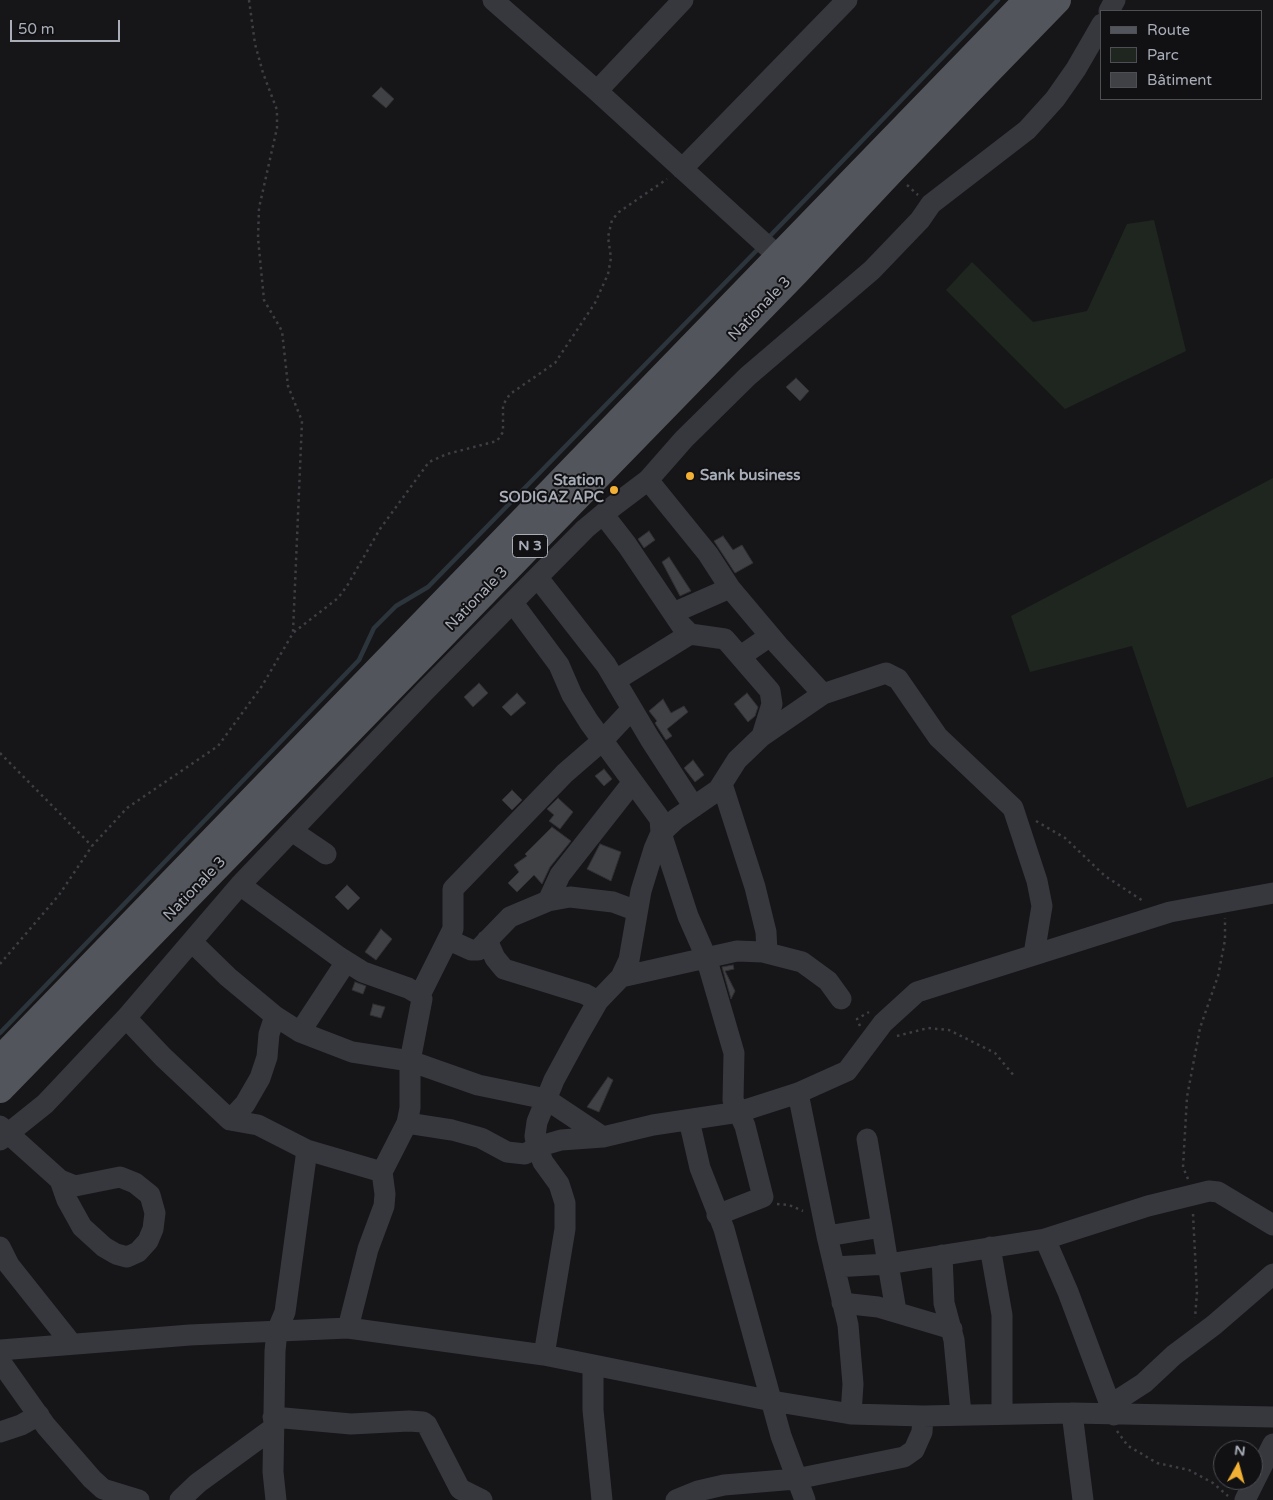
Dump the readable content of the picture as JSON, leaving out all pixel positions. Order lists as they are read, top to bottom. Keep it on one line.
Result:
{"streets":{"main road":["Nationale 3","N 3"]},"places":["Sank business","Station SODIGAZ APC"],"legend":["Route","Parc","Bâtiment"],"scale_bar":"50 m","north":"top"}
